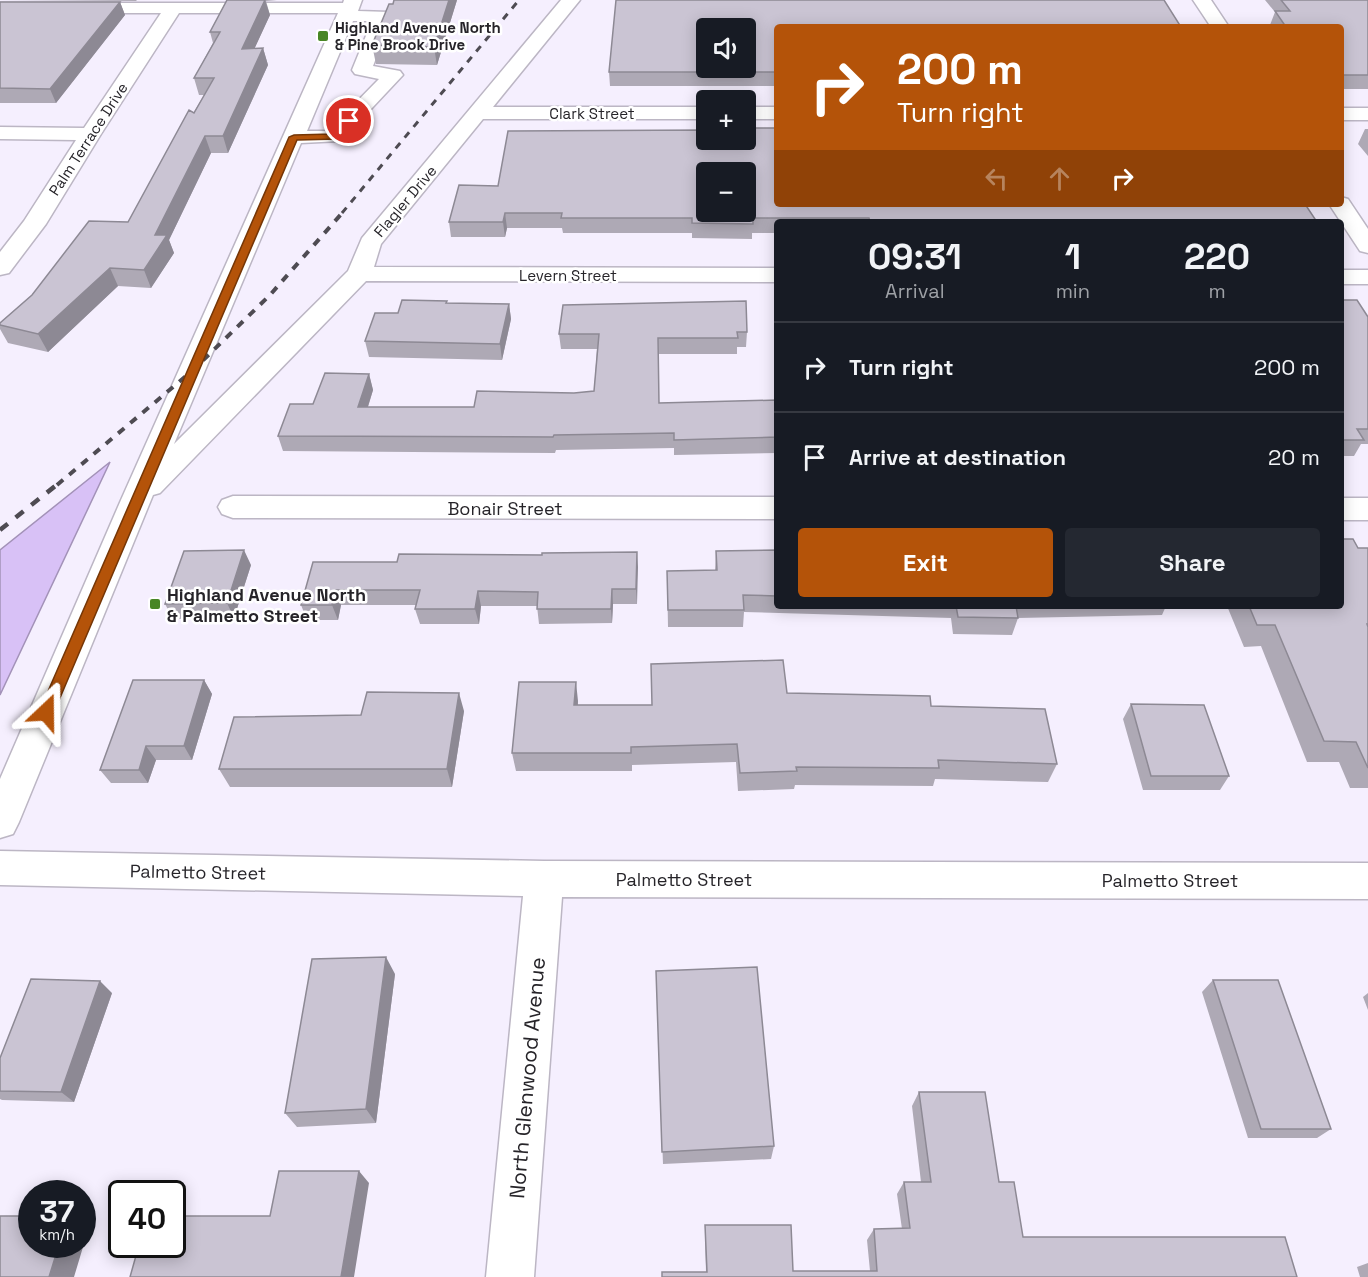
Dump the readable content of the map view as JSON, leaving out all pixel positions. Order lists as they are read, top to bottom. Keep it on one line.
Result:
{"streets":{"street":["Clark Street","Palm Terrace Drive","Flagler Drive","Levern Street","Bonair Street","Palmetto Street","North Glenwood Avenue"]},"crossings":[["Clark Street","Flagler Drive"],["Flagler Drive","Levern Street"],["Palmetto Street","North Glenwood Avenue"]],"places":{"transit":["Highland Avenue North & Pine Brook Drive","Highland Avenue North & Palmetto Street"]},"page":{"map_buttons":["+","−"],"turn":["200 m","Turn right"],"eta":["09:31","Arrival","1","min","220","m"],"list":[{"name":"Turn right","value":"200 m"},{"name":"Arrive at destination","value":"20 m"}],"buttons":["Exit","Share"],"speed":"37 km/h","limit":"40"}}
